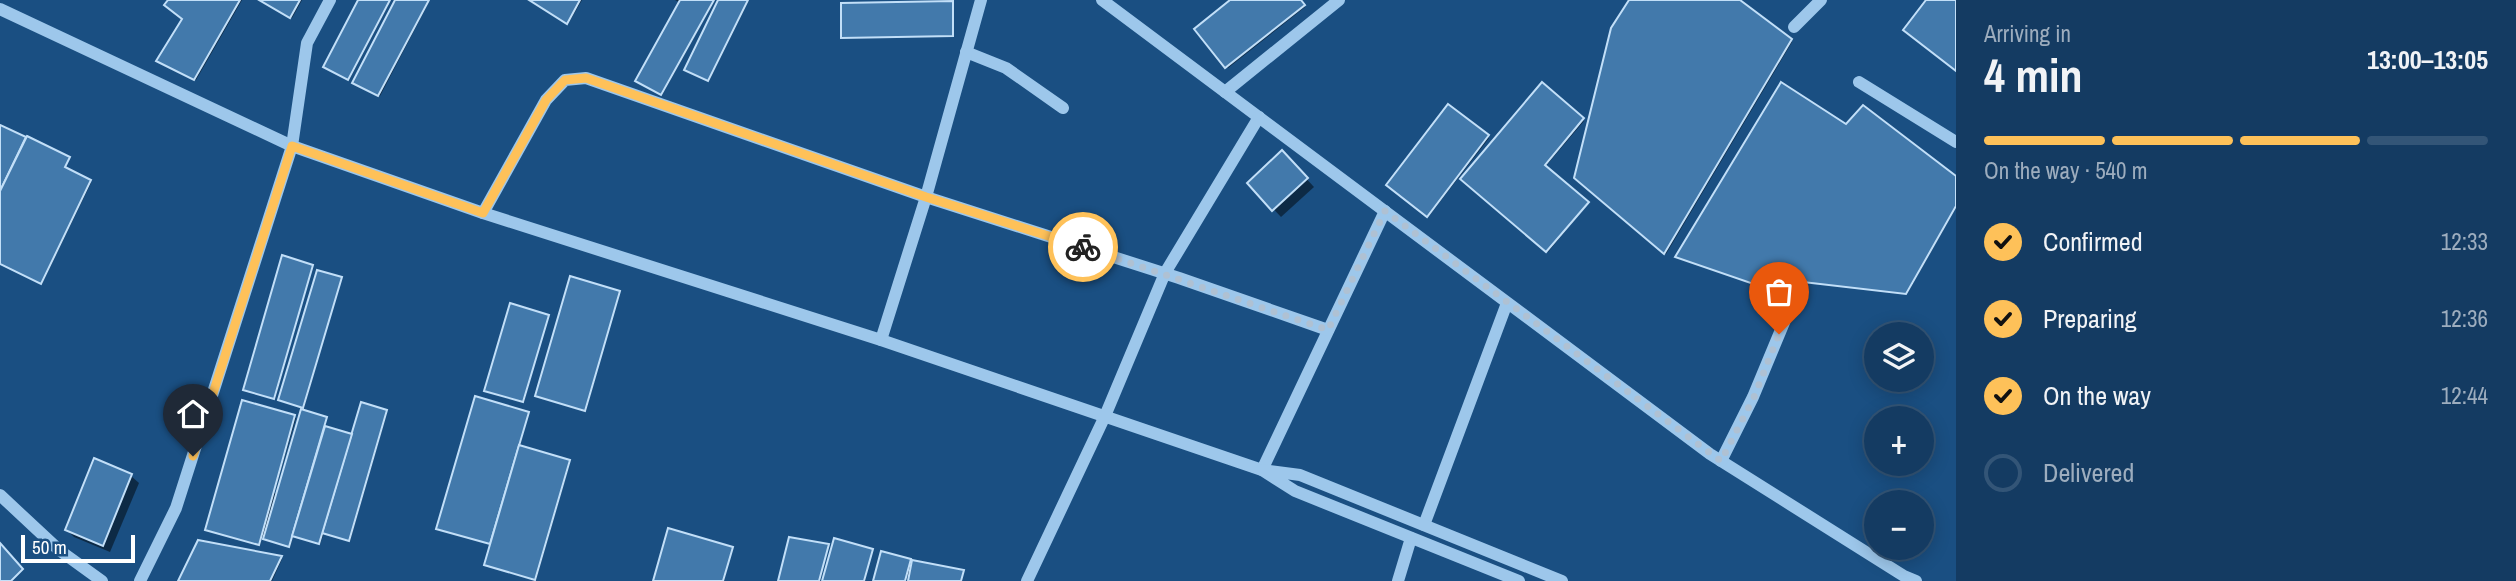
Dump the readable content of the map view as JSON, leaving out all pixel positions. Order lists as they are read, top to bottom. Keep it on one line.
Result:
{"scale_bar":"50 m","page":{"heading":["4 min","Arriving in","13:00–13:05"],"bar":"On the way · 540 m","list":[["Confirmed","12:33"],["Preparing","12:36"],["On the way","12:44"],"Delivered"],"map_buttons":["+","−"],"scale":"50 m"}}
